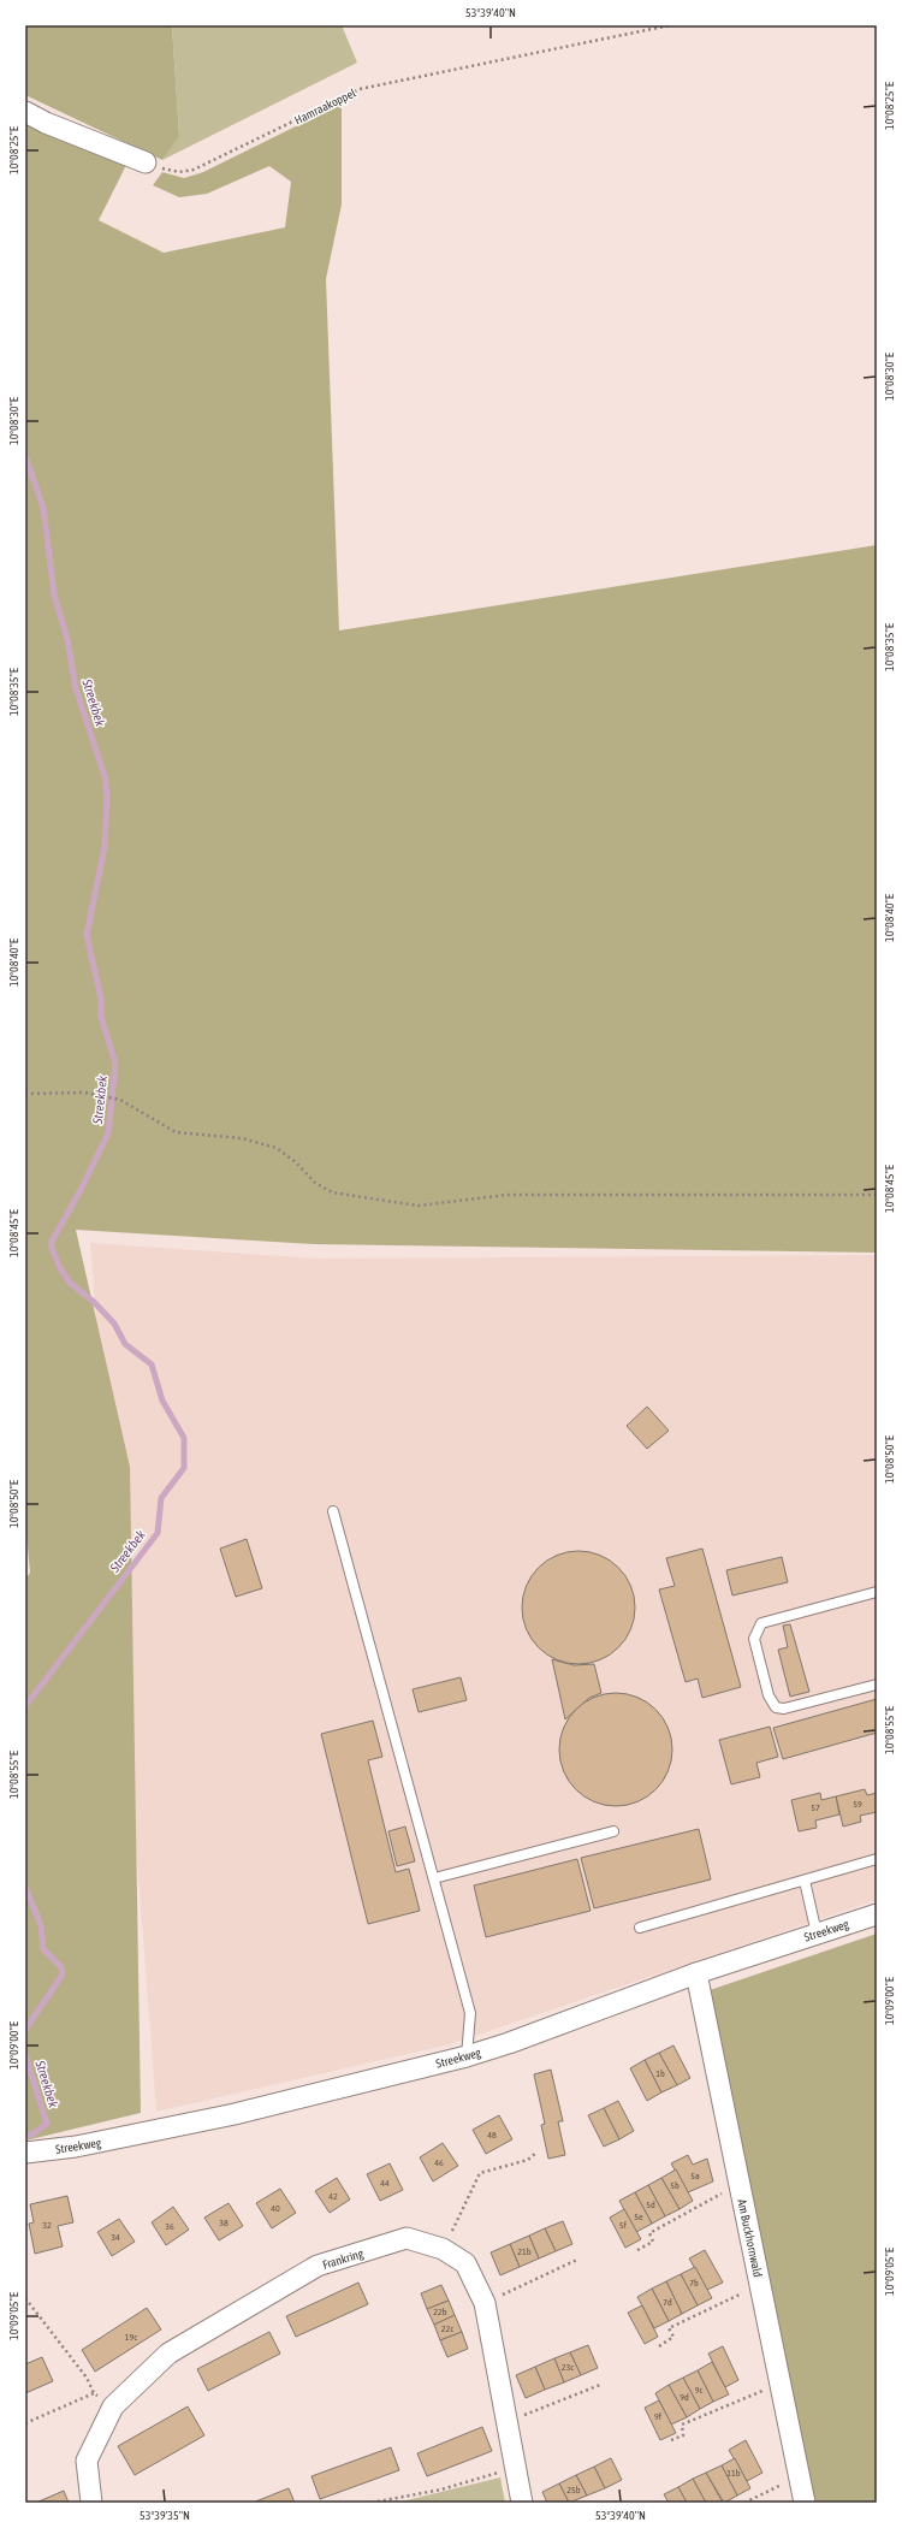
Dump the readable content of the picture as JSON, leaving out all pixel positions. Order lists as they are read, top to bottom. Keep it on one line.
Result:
{"streets":{"street":["Streekweg","Am Buckhornwald","Frankring"],"path":["Hamraakoppel"]},"crossings":[["Streekweg","Am Buckhornwald"]],"water":["Streekbek"],"house_numbers":["59","57","1b","48","46","5a","44","5b","42","5d","40","5e","38","32","5f","36","34","21b","7b","7d","22b","22c","19c","23c","9c","9d","9f","11b","25b"],"coordinates":["53°39'40\"N","10°08'25\"E","10°08'30\"E","10°08'35\"E","10°08'40\"E","10°08'45\"E","10°08'50\"E","10°08'55\"E","10°09'00\"E","10°09'05\"E","53°39'35\"N"]}
